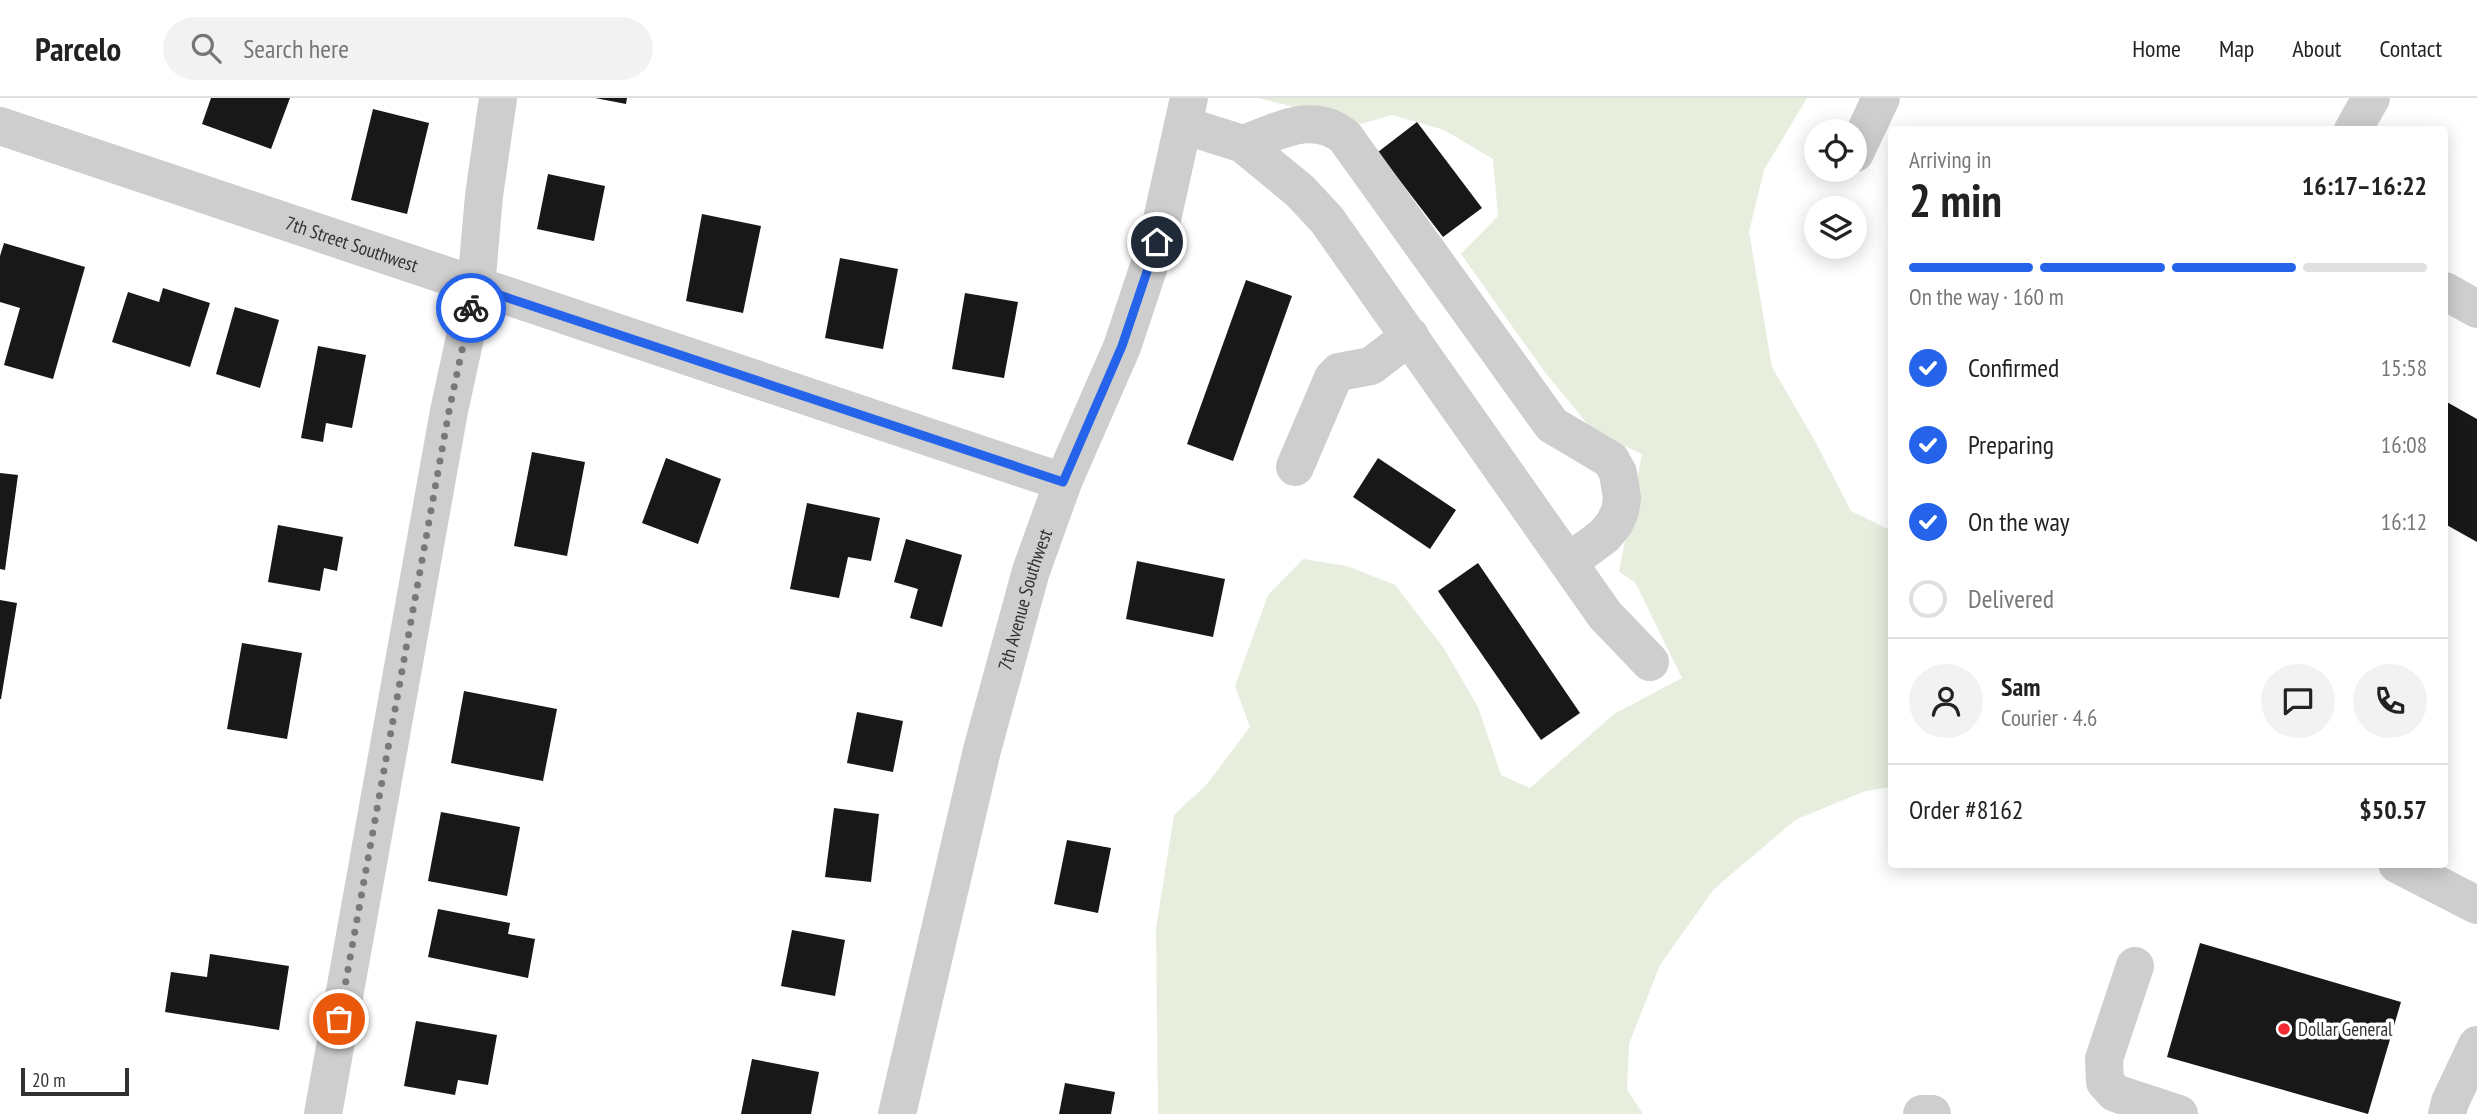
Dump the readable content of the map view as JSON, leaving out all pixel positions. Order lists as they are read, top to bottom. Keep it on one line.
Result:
{"streets":{"street":["7th Street Southwest","7th Avenue Southwest"]},"crossings":[["7th Street Southwest","7th Avenue Southwest"]],"places":["Dollar General"],"scale_bar":"20 m","page":{"header":"Parcelo","search":"Search here","nav":["Home","Map","About","Contact"],"heading":["2 min","Arriving in","16:17–16:22"],"panel":["Sam","Courier · 4.6","Order #8162","$50.57"],"bar":"On the way · 160 m","list":[["Confirmed","15:58"],["Preparing","16:08"],["On the way","16:12"],"Delivered"],"scale":"20 m"}}
